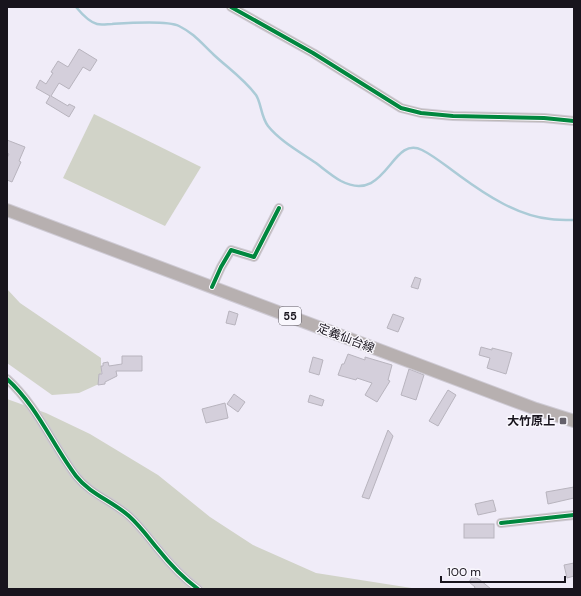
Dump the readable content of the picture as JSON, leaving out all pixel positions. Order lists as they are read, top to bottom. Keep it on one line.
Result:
{"streets":{"main road":["55","定義仙台線"]},"places":{"transit":["大竹原上"]},"scale_bar":"100 m"}
